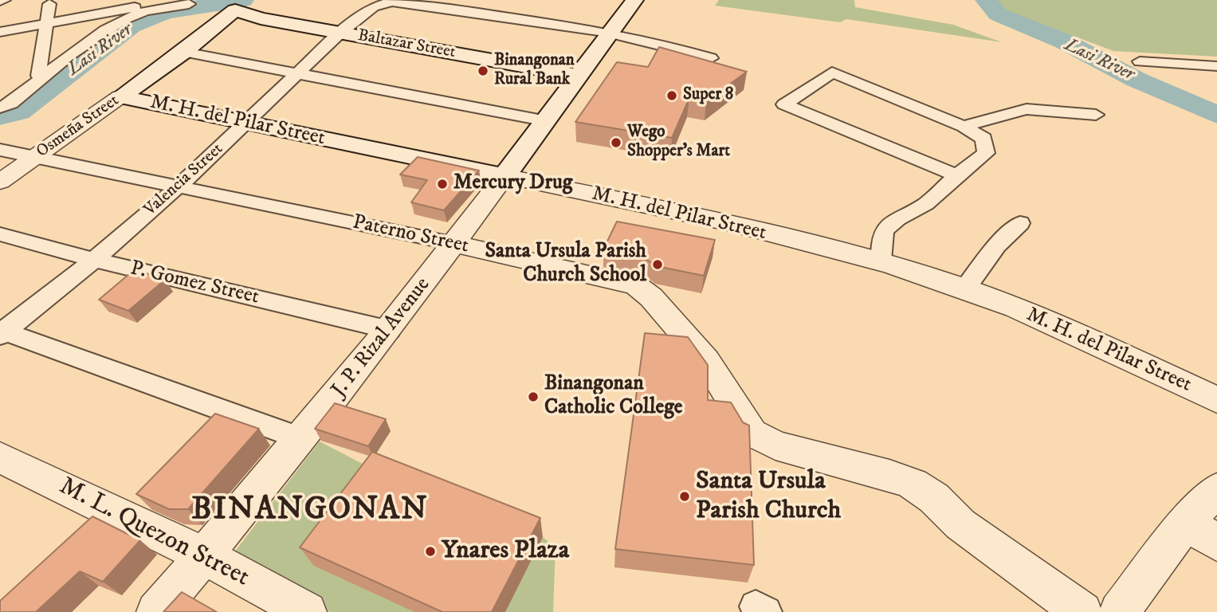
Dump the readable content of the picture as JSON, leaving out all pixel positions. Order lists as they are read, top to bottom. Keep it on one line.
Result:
{"streets":{"main road":["Baltazar Street","M. H. del Pilar Street","Osmeña Street","J. P. Rizal Avenue"],"street":["Valencia Street","Paterno Street","P. Gomez Street","M. L. Quezon Street"]},"crossings":[["Baltazar Street","Osmeña Street"],["Baltazar Street","Valencia Street"],["Baltazar Street","J. P. Rizal Avenue"],["M. H. del Pilar Street","Osmeña Street"],["M. H. del Pilar Street","Valencia Street"],["M. H. del Pilar Street","J. P. Rizal Avenue"],["Osmeña Street","Paterno Street"],["Valencia Street","Paterno Street"],["Valencia Street","P. Gomez Street"],["Paterno Street","J. P. Rizal Avenue"],["P. Gomez Street","J. P. Rizal Avenue"],["J. P. Rizal Avenue","M. L. Quezon Street"]],"districts":["BINANGONAN"],"water":["Lasi River"],"places":["Binangonan Rural Bank","Super 8","Wego Shopper's Mart","Mercury Drug","Santa Ursula Parish Church School","Binangonan Catholic College","Santa Ursula Parish Church","Ynares Plaza"]}
